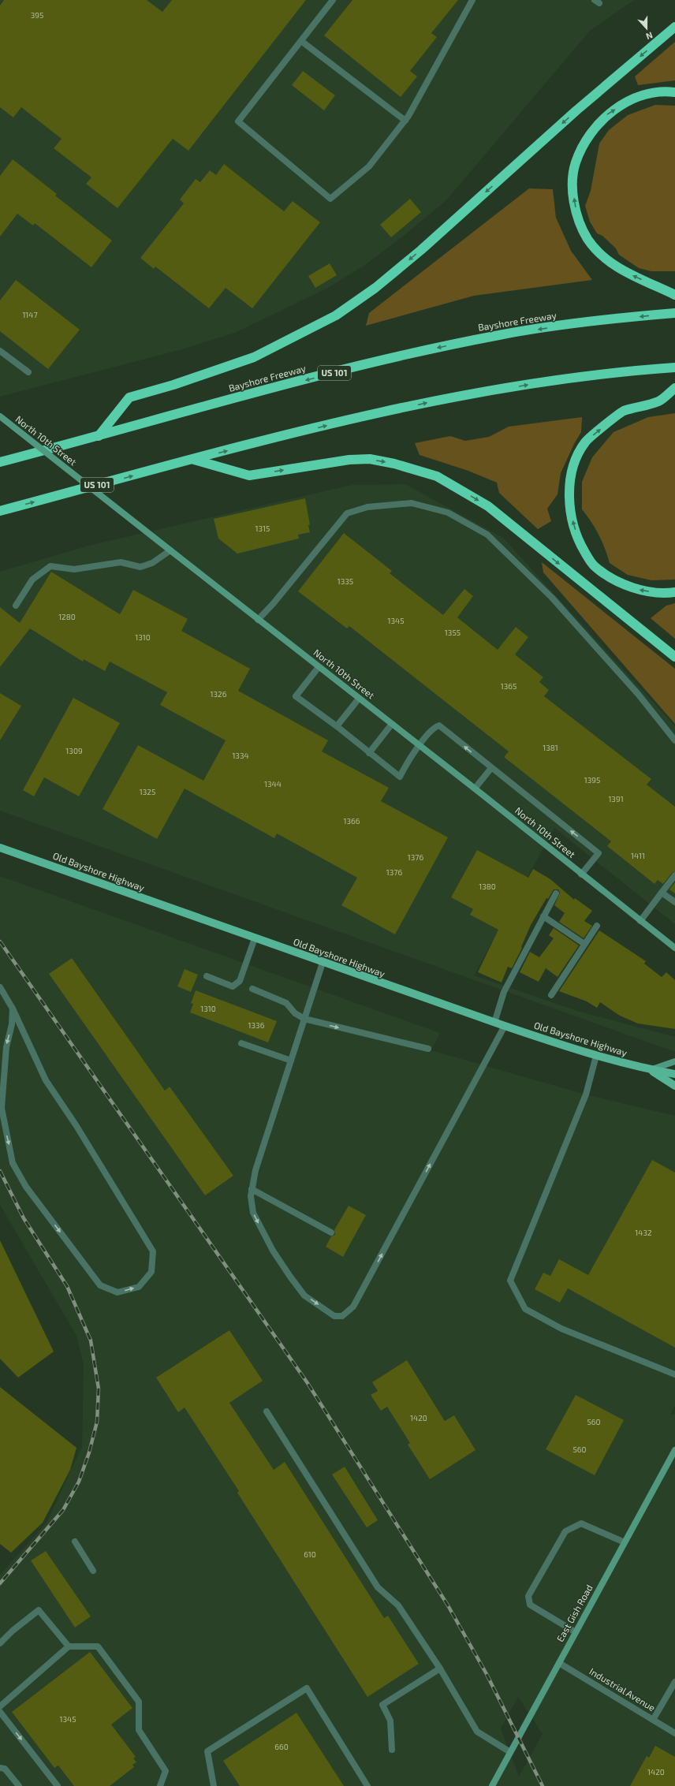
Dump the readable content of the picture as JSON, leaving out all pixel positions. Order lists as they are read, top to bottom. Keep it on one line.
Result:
{"streets":{"highway":["Bayshore Freeway","US 101"],"main road":["North 10th Street","Old Bayshore Highway","East Gish Road"],"street":["Industrial Avenue"]},"crossings":[["East Gish Road","Industrial Avenue"]],"house_numbers":["395","1147","1315","1335","1280","1345","1355","1310","1365","1326","1381","1309","1334","1395","1344","1325","1391","1366","1411","1376","1376","1380","1310","1336","1432","1420","560","560","610","1345","660","1420"],"north":"bottom"}
